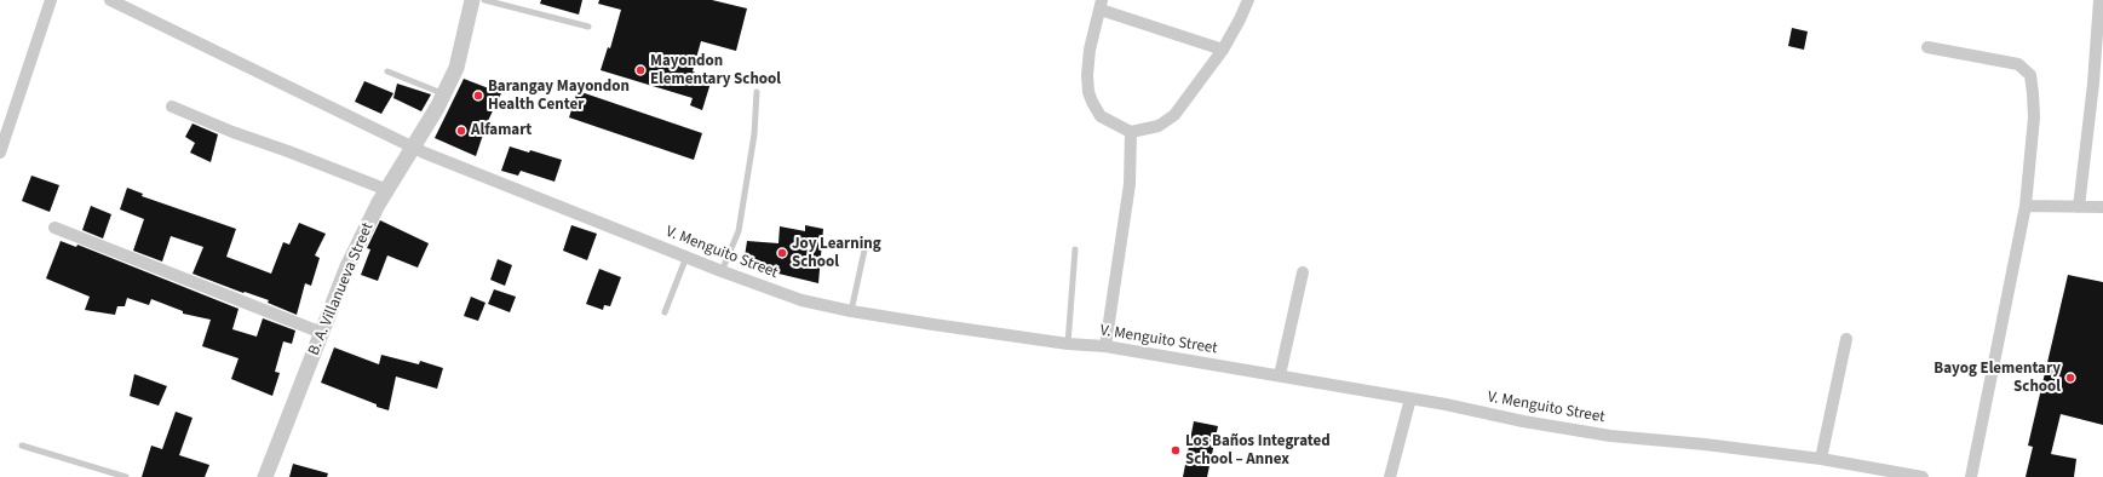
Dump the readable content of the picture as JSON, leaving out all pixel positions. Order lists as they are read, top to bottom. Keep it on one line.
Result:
{"streets":{"street":["V. Menguito Street","B. A. Villanueva Street"]},"crossings":[["V. Menguito Street","B. A. Villanueva Street"]],"places":["Mayondon Elementary School","Barangay Mayondon Health Center","Alfamart","Joy Learning School","Bayog Elementary School","Los Baños Integrated School – Annex"]}
